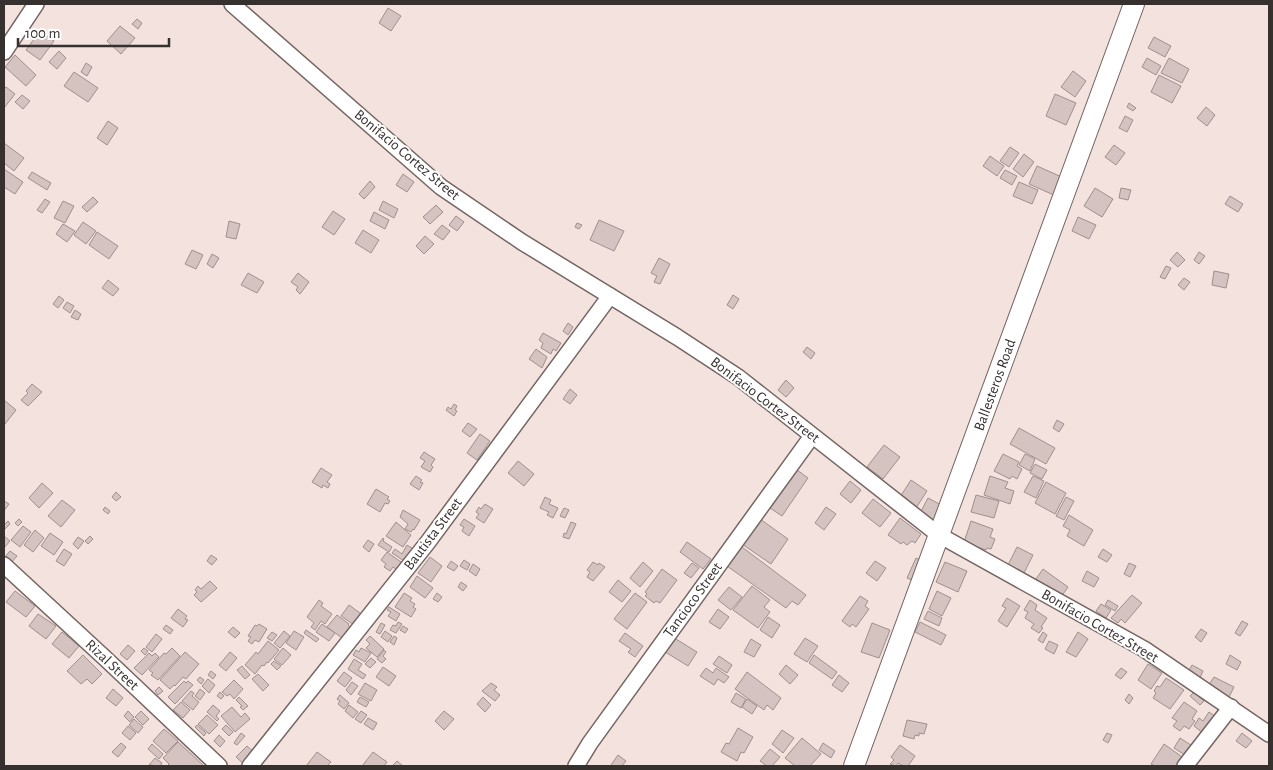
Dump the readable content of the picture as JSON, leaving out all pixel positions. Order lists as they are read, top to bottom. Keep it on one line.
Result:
{"streets":{"main road":["Ballesteros Road"],"street":["Bonifacio Cortez Street","Bautista Street","Tancioco Street","Rizal Street"]},"crossings":[["Bonifacio Cortez Street","Ballesteros Road"],["Bonifacio Cortez Street","Bautista Street"],["Bonifacio Cortez Street","Tancioco Street"]],"scale_bar":"100 m"}
